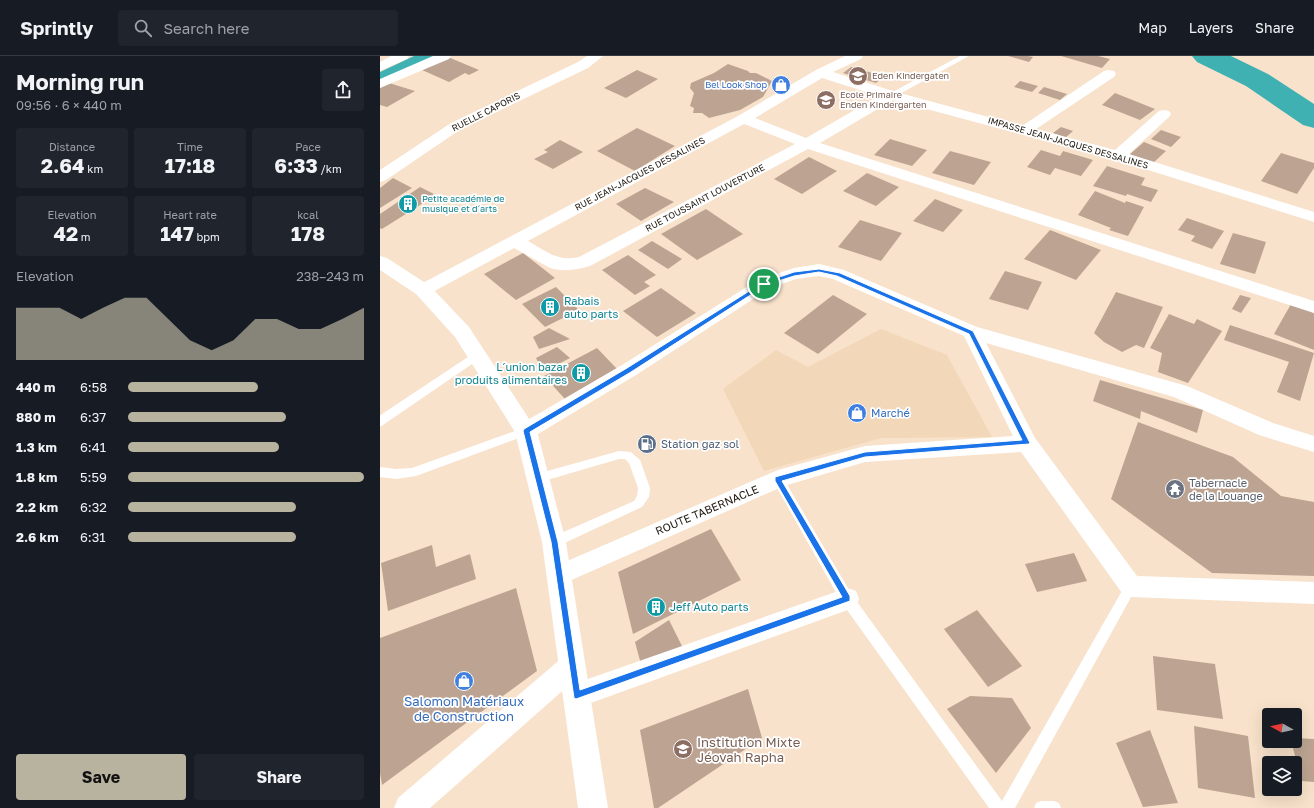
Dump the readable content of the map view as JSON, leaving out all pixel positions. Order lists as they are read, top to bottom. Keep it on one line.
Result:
{"streets":{"street":["RUELLE CAPORIS","IMPASSE JEAN-JACQUES DESSALINES","RUE JEAN-JACQUES DESSALINES","RUE TOUSSAINT LOUVERTURE","ROUTE TABERNACLE"]},"crossings":[["IMPASSE JEAN-JACQUES DESSALINES","RUE JEAN-JACQUES DESSALINES"],["IMPASSE JEAN-JACQUES DESSALINES","RUE TOUSSAINT LOUVERTURE"],["RUE JEAN-JACQUES DESSALINES","RUE TOUSSAINT LOUVERTURE"]],"places":{"school or university":["Eden Kindergaten","Ecole Primaire Enden Kindergarten","Institution Mixte Jéovah Rapha"],"shop":["Bel Look Shop","Marché","Salomon Matériaux de Construction"],"building":["Petite académie de musique et d´arts","Rabais auto parts","L´union bazar produits alimentaires","Jeff Auto parts"],"fuel station":["Station gaz sol"],"temple":["Tabernacle de la Louange"]},"north":"left","page":{"header":"Sprintly","search":"Search here","nav":["Map","Layers","Share"],"heading":["Morning run","09:56 · 6 × 440 m"],"stats":[["Distance","2.64 km"],["Time","17:18"],["Pace","6:33 /km"],["Elevation","42 m"],["Heart rate","147 bpm"],["kcal","178"]],"chart":["Elevation","238–243 m"],"list":[{"name":"440 m","note":"6:58"},{"name":"880 m","note":"6:37"},{"name":"1.3 km","note":"6:41"},{"name":"1.8 km","note":"5:59"},{"name":"2.2 km","note":"6:32"},{"name":"2.6 km","note":"6:31"}],"buttons":["Save","Share"]}}
